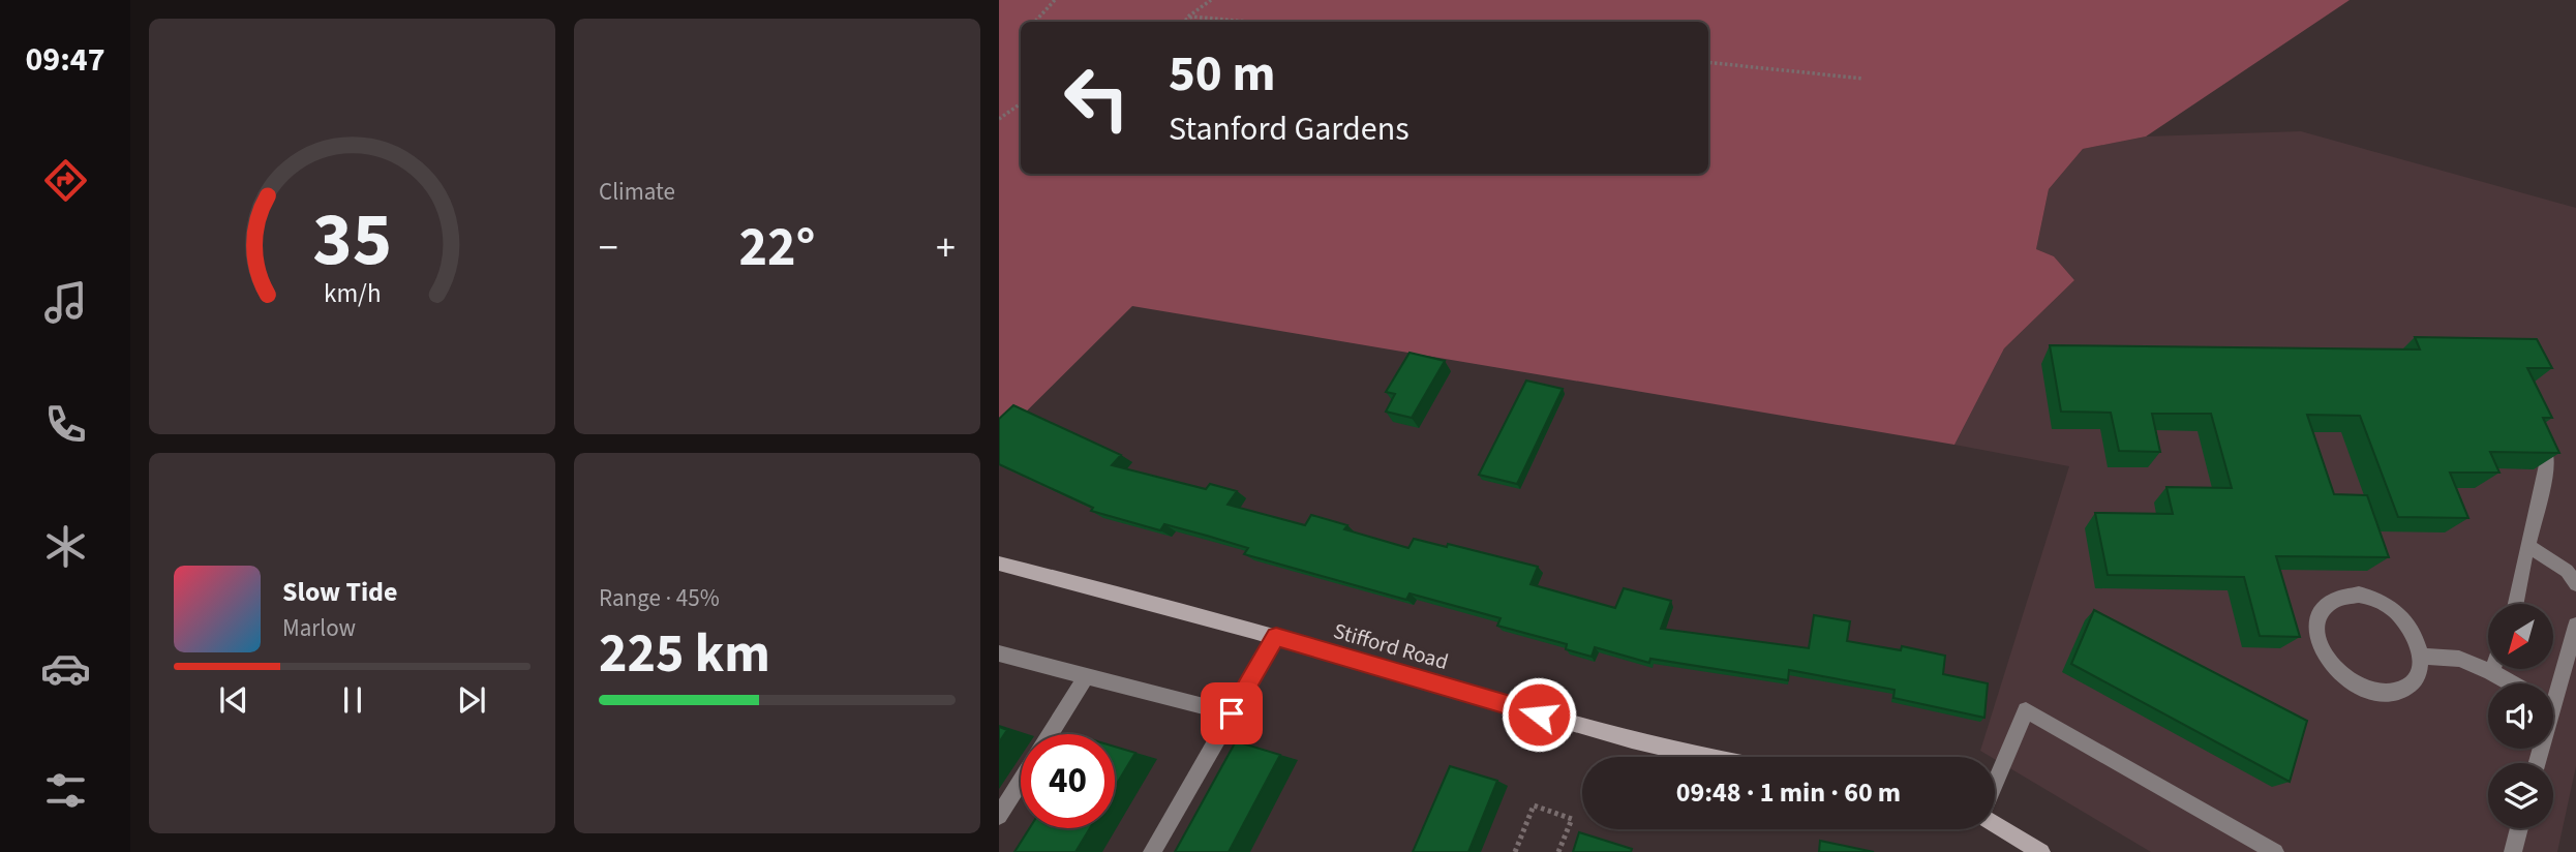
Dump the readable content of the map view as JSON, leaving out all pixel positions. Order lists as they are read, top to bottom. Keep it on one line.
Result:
{"streets":{"street":["Stifford Road"]},"north":"bottom left","page":{"tabs":"09:47","tile":["Climate",["Range · 45%","225 km"]],"turn":["50 m","Stanford Gardens"],"heat":["−","22°","+"],"song":["Slow Tide","Marlow"],"limit":"40","trip":"09:48 · 1 min · 60 m","gauge":["35","km/h"]}}
